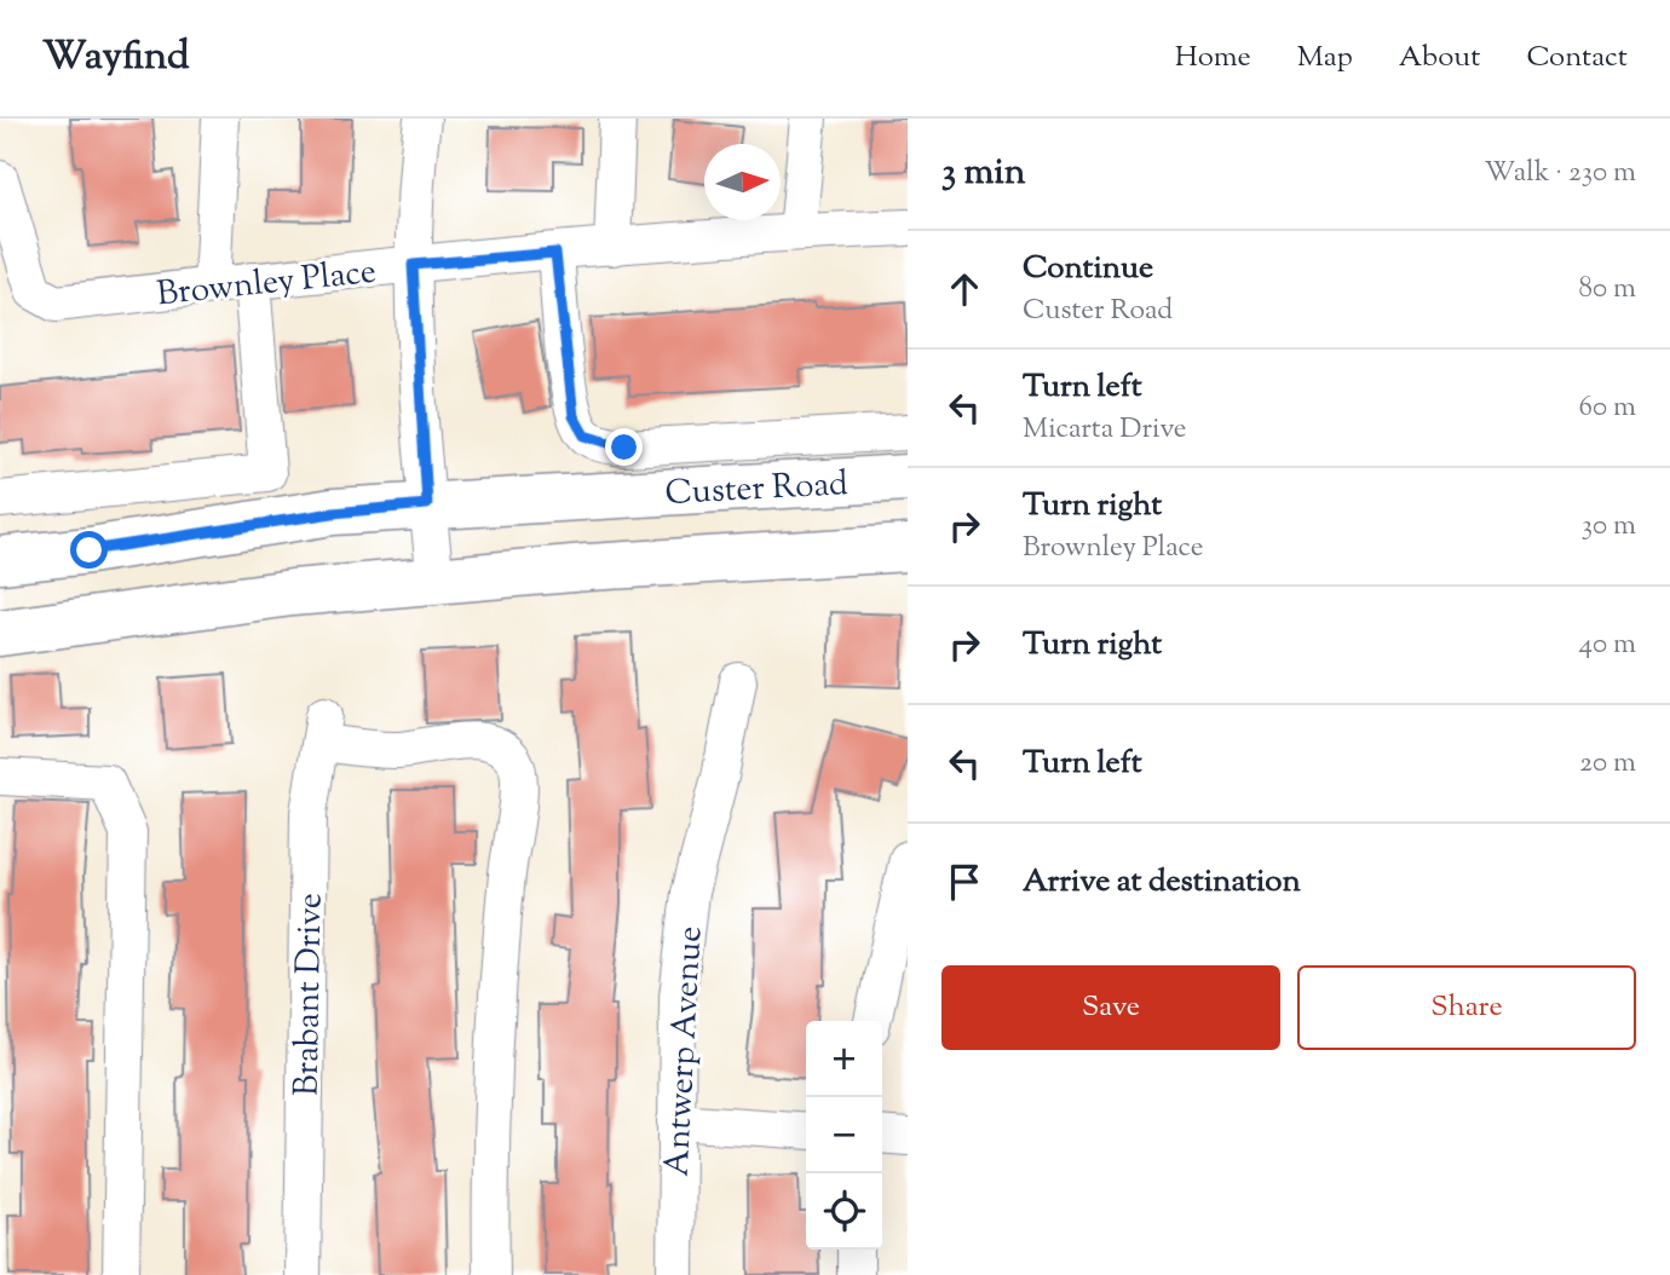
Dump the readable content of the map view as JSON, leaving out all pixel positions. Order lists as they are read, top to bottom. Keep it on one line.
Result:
{"streets":{"main road":["Custer Road"],"street":["Brownley Place","Brabant Drive","Antwerp Avenue"]},"north":"right","page":{"header":"Wayfind","nav":["Home","Map","About","Contact"],"heading":["3 min","Walk · 230 m"],"list":[["Continue","Custer Road","80 m"],["Turn left","Micarta Drive","60 m"],["Turn right","Brownley Place","30 m"],["Turn right","40 m"],["Turn left","20 m"],"Arrive at destination"],"buttons":["Save","Share"],"map_buttons":["+","−"]}}
